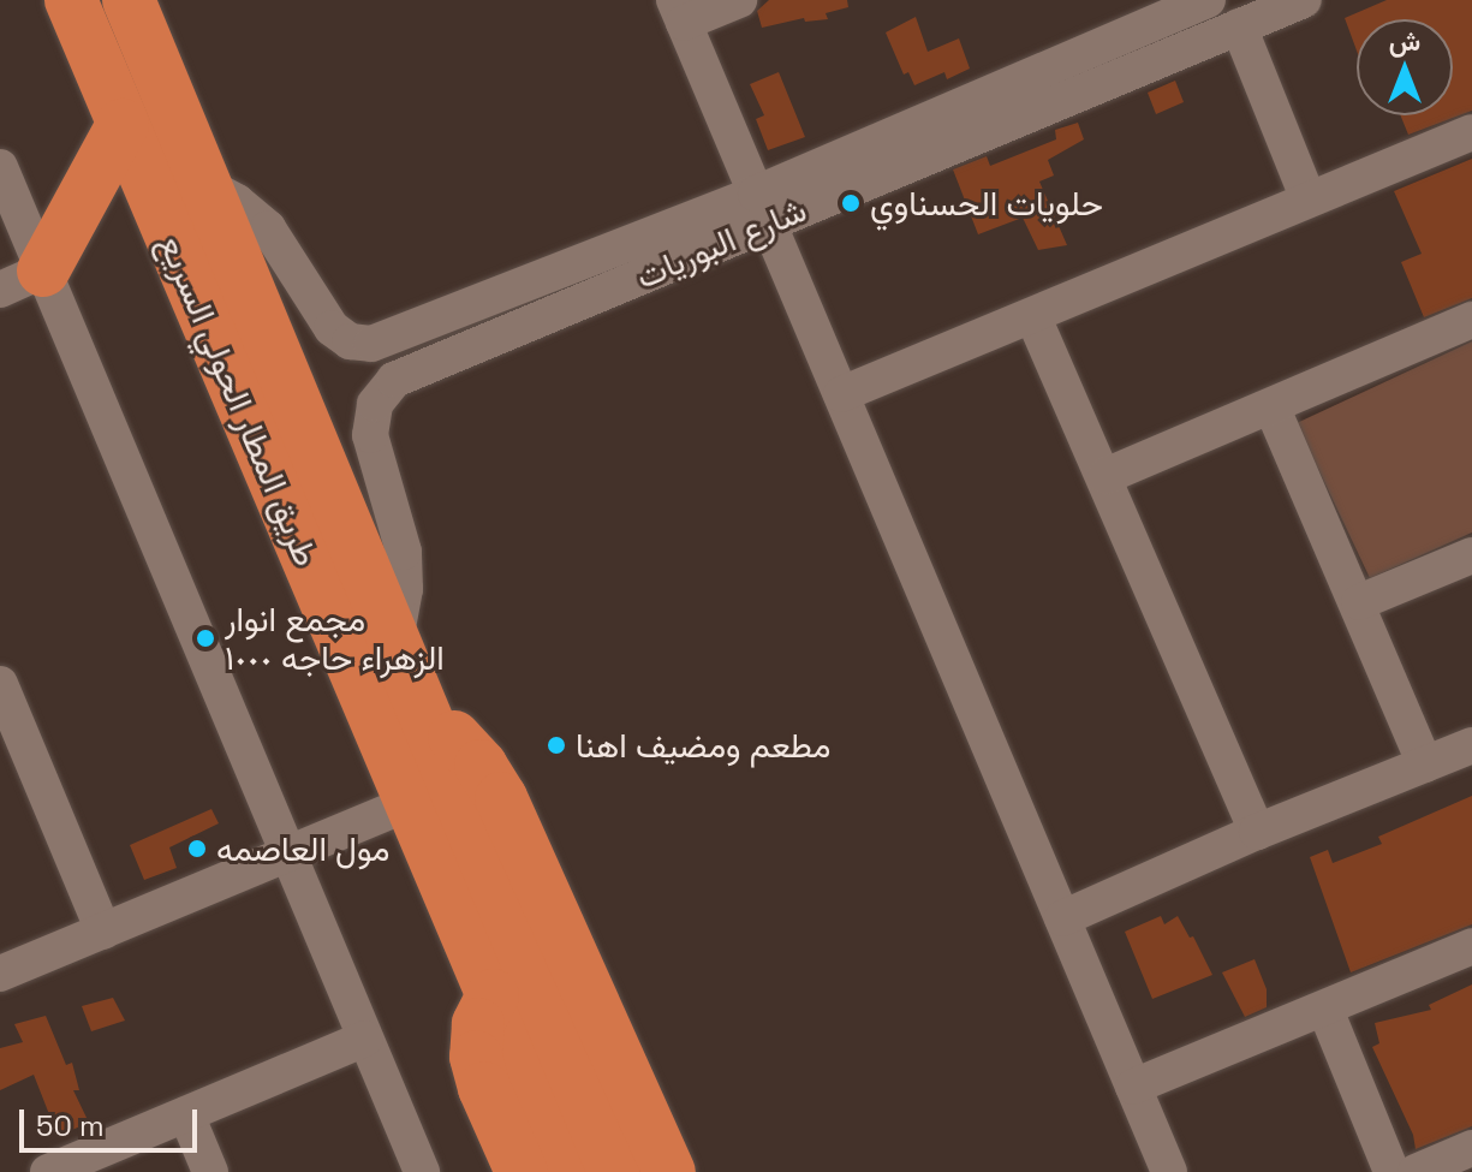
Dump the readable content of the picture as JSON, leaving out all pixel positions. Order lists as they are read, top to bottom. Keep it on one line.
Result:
{"streets":{"highway":["طريق المطار الحولي السريع"],"street":["شارع البوريات"]},"crossings":[["شارع البوريات","طريق المطار الحولي السريع"]],"places":["حلويات الحسناوي","مجمع انوار الزهراء حاجه ١٠٠٠","مطعم ومضيف اهنا","مول العاصمه"],"scale_bar":"50 m","north":"top"}
